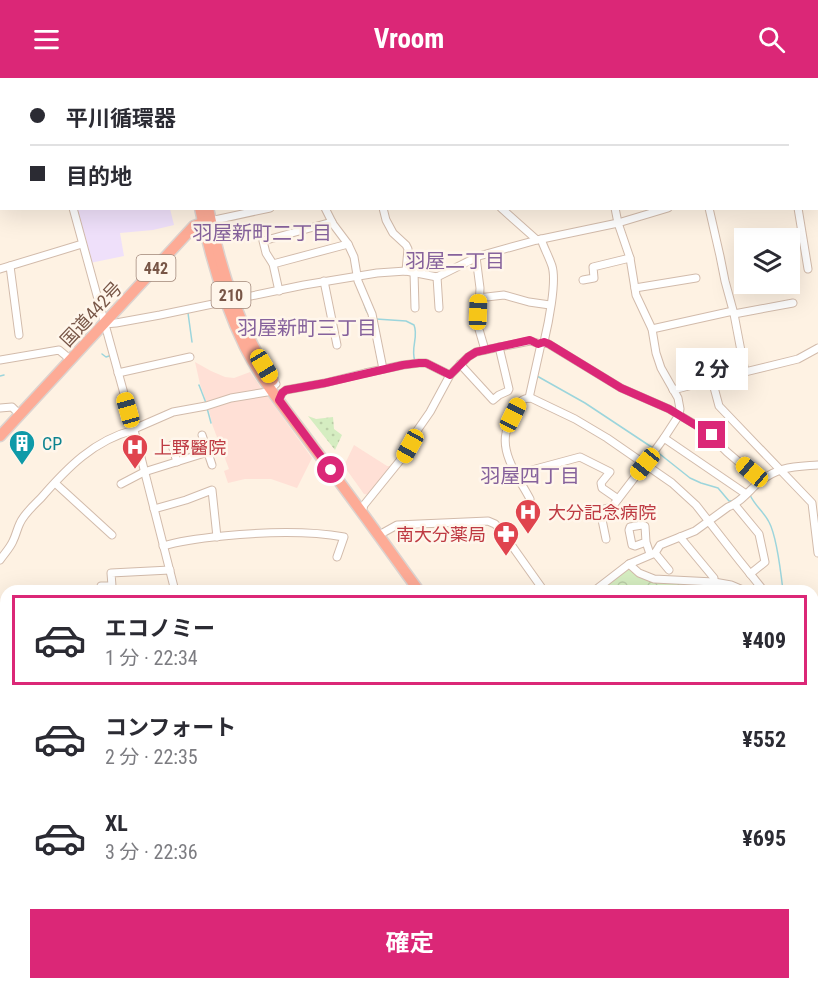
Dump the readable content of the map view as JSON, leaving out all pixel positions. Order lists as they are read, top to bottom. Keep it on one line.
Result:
{"streets":{"highway":["442","210","国道442号"]},"crossings":[["210","国道442号"]],"districts":["羽屋新町二丁目","羽屋二丁目","羽屋新町三丁目","羽屋四丁目"],"places":{"building":["CP"],"hospital":["上野醫院","大分記念病院"],"pharmacy":["南大分薬局"]},"page":{"header":"Vroom","banner":["平川循環器","目的地"],"bubble":"2 分","list":[{"name":"エコノミー","note":"1 分 · 22:34","value":"¥409"},{"name":"コンフォート","note":"2 分 · 22:35","value":"¥552"},{"name":"XL","note":"3 分 · 22:36","value":"¥695"}],"buttons":"確定"}}
